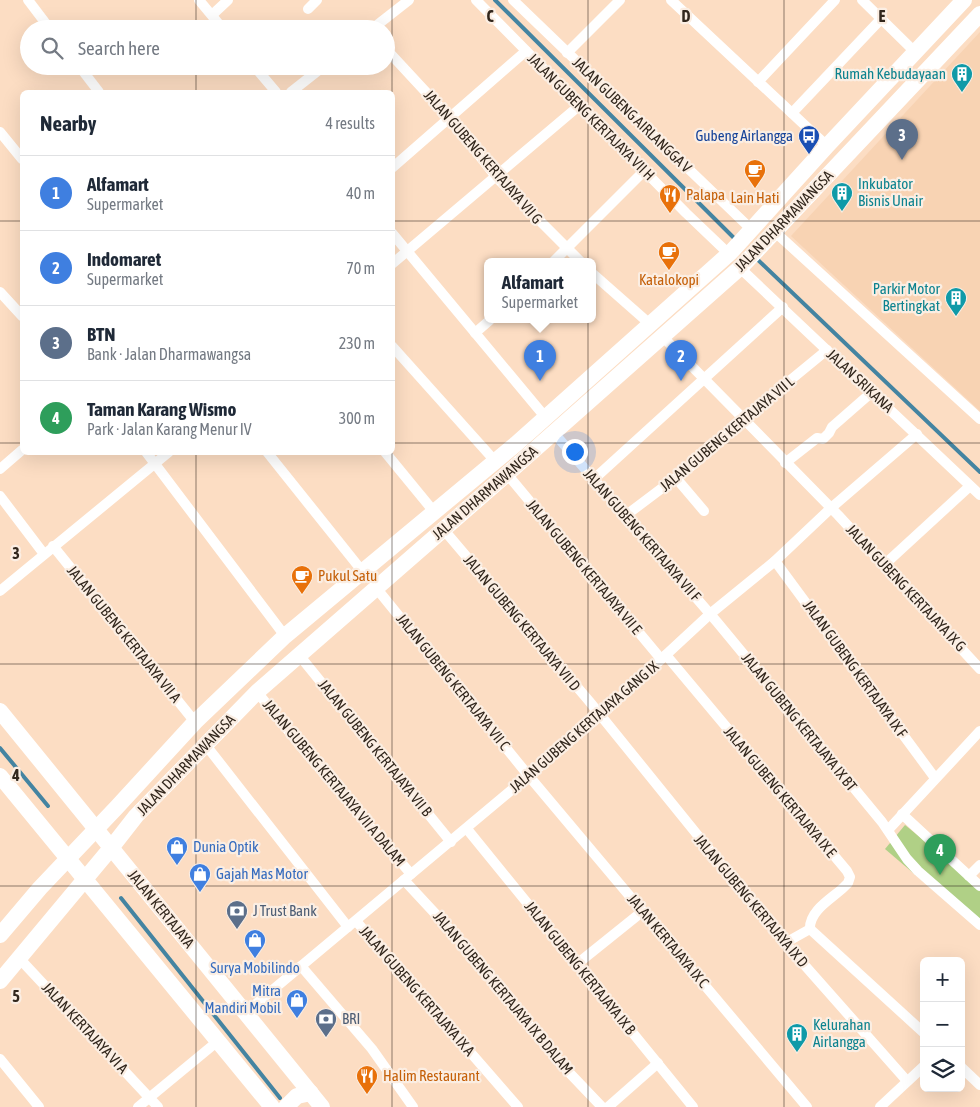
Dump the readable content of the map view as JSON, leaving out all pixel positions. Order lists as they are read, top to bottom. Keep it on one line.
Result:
{"streets":{"main road":["JALAN DHARMAWANGSA","JALAN KERTAJAYA"],"street":["JALAN GUBENG AIRLANGGA V","JALAN GUBENG KERTAJAYA VII H","JALAN GUBENG KERTAJAYA VII G","JALAN SRIKANA","JALAN GUBENG KERTAJAYA VII L","JALAN GUBENG KERTAJAYA VII F","JALAN GUBENG KERTAJAYA VII E","JALAN GUBENG KERTAJAYA IX G","JALAN GUBENG KERTAJAYA VII D","JALAN GUBENG KERTAJAYA VII A","JALAN GUBENG KERTAJAYA IX F","JALAN GUBENG KERTAJAYA VII C","JALAN GUBENG KERTAJAYA IX BT","JALAN GUBENG KERTAJAYA GANG IX","JALAN GUBENG KERTAJAYA VII B","JALAN GUBENG KERTAJAYA VII A DALAM","JALAN GUBENG KERTAJAYA IX E","JALAN GUBENG KERTAJAYA IX D","JALAN KERTAJAYA IX C","JALAN GUBENG KERTAJAYA IX B","JALAN GUBENG KERTAJAYA IX A","JALAN GUBENG KERTAJAYA IX B DALAM","JALAN KERTAJAYA VI A"]},"crossings":[["JALAN GUBENG AIRLANGGA V","JALAN DHARMAWANGSA"],["JALAN GUBENG KERTAJAYA VII H","JALAN DHARMAWANGSA"],["JALAN DHARMAWANGSA","JALAN SRIKANA"],["JALAN DHARMAWANGSA","JALAN GUBENG KERTAJAYA VII F"],["JALAN DHARMAWANGSA","JALAN GUBENG KERTAJAYA VII E"],["JALAN DHARMAWANGSA","JALAN GUBENG KERTAJAYA VII D"],["JALAN DHARMAWANGSA","JALAN GUBENG KERTAJAYA VII A"],["JALAN DHARMAWANGSA","JALAN GUBENG KERTAJAYA VII C"],["JALAN DHARMAWANGSA","JALAN GUBENG KERTAJAYA VII B"],["JALAN DHARMAWANGSA","JALAN GUBENG KERTAJAYA VII A DALAM"],["JALAN DHARMAWANGSA","JALAN KERTAJAYA"],["JALAN DHARMAWANGSA","JALAN KERTAJAYA VI A"],["JALAN SRIKANA","JALAN GUBENG KERTAJAYA VII L"],["JALAN SRIKANA","JALAN GUBENG KERTAJAYA GANG IX"],["JALAN GUBENG KERTAJAYA VII L","JALAN GUBENG KERTAJAYA VII F"],["JALAN GUBENG KERTAJAYA VII F","JALAN GUBENG KERTAJAYA IX BT"],["JALAN GUBENG KERTAJAYA VII F","JALAN GUBENG KERTAJAYA GANG IX"],["JALAN GUBENG KERTAJAYA VII E","JALAN GUBENG KERTAJAYA GANG IX"],["JALAN GUBENG KERTAJAYA VII E","JALAN GUBENG KERTAJAYA IX E"],["JALAN GUBENG KERTAJAYA IX G","JALAN GUBENG KERTAJAYA GANG IX"],["JALAN GUBENG KERTAJAYA VII D","JALAN GUBENG KERTAJAYA GANG IX"],["JALAN GUBENG KERTAJAYA VII D","JALAN GUBENG KERTAJAYA IX D"],["JALAN GUBENG KERTAJAYA IX F","JALAN GUBENG KERTAJAYA GANG IX"],["JALAN GUBENG KERTAJAYA VII C","JALAN GUBENG KERTAJAYA GANG IX"],["JALAN GUBENG KERTAJAYA VII C","JALAN KERTAJAYA IX C"],["JALAN GUBENG KERTAJAYA IX BT","JALAN GUBENG KERTAJAYA GANG IX"],["JALAN GUBENG KERTAJAYA GANG IX","JALAN GUBENG KERTAJAYA VII B"],["JALAN GUBENG KERTAJAYA GANG IX","JALAN GUBENG KERTAJAYA VII A DALAM"],["JALAN GUBENG KERTAJAYA GANG IX","JALAN GUBENG KERTAJAYA IX E"],["JALAN GUBENG KERTAJAYA GANG IX","JALAN GUBENG KERTAJAYA IX D"],["JALAN GUBENG KERTAJAYA GANG IX","JALAN KERTAJAYA"],["JALAN GUBENG KERTAJAYA GANG IX","JALAN KERTAJAYA IX C"],["JALAN GUBENG KERTAJAYA GANG IX","JALAN GUBENG KERTAJAYA IX B"],["JALAN GUBENG KERTAJAYA GANG IX","JALAN GUBENG KERTAJAYA IX A"],["JALAN GUBENG KERTAJAYA GANG IX","JALAN GUBENG KERTAJAYA IX B DALAM"],["JALAN GUBENG KERTAJAYA VII A DALAM","JALAN GUBENG KERTAJAYA IX B DALAM"]],"places":{"building":["Rumah Kebudayaan","Inkubator Bisnis Unair","Parkir Motor Bertingkat","Kelurahan Airlangga"],"bus stop":["Gubeng Airlangga"],"cafe":["Lain Hati","Katalokopi","Pukul Satu"],"restaurant":["Palapa","Halim Restaurant"],"shop":["Dunia Optik","Gajah Mas Motor","Surya Mobilindo","Mitra Mandiri Mobil"],"bank":["J Trust Bank","BRI"]},"page":{"search":"Search here","heading":["Nearby","4 results"],"pins":["3","1","2","4"],"list":[{"mark":"1","name":"Alfamart","note":"Supermarket","value":"40 m"},{"mark":"2","name":"Indomaret","note":"Supermarket","value":"70 m"},{"mark":"3","name":"BTN","note":"Bank · Jalan Dharmawangsa","value":"230 m"},{"mark":"4","name":"Taman Karang Wismo","note":"Park · Jalan Karang Menur IV","value":"300 m"}],"popup":["Alfamart","Supermarket"],"map_buttons":["+","−"]},"grid":{"columns":["C","D","E"],"rows":["3","4","5"]}}
